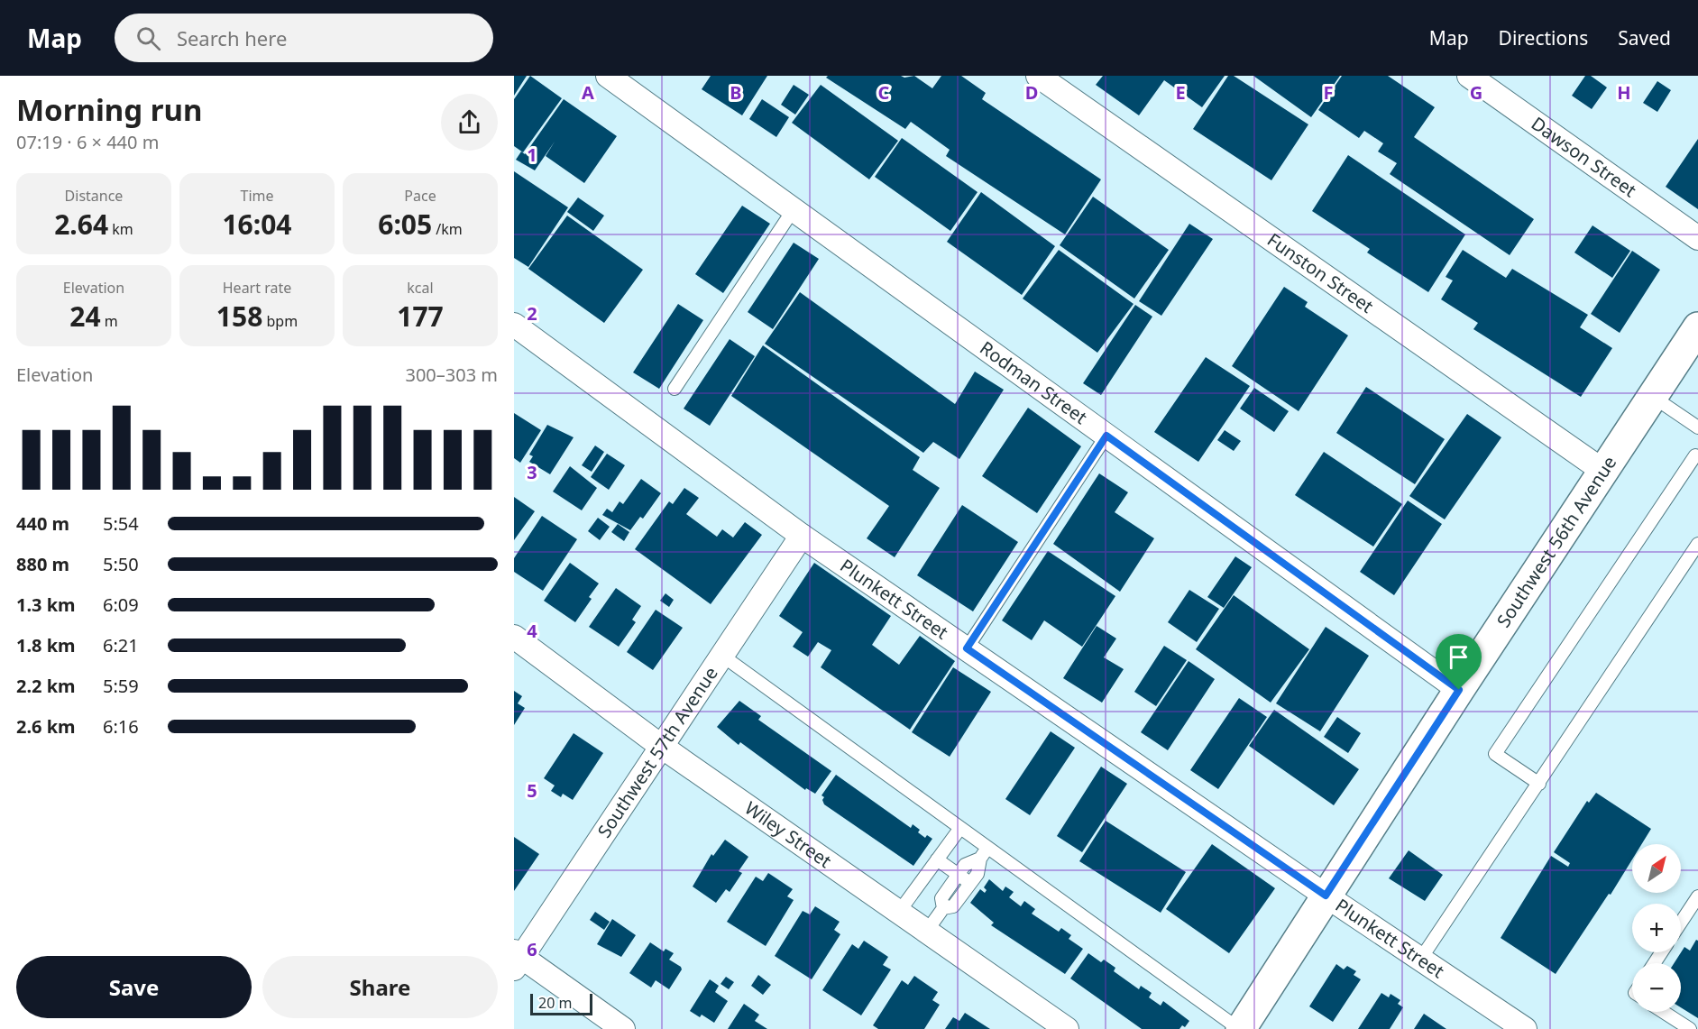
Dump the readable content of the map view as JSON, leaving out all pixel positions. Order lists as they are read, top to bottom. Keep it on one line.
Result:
{"streets":{"street":["Dawson Street","Funston Street","Rodman Street","Southwest 56th Avenue","Plunkett Street","Southwest 57th Avenue","Wiley Street"]},"crossings":[["Funston Street","Southwest 56th Avenue"],["Rodman Street","Southwest 56th Avenue"],["Southwest 56th Avenue","Plunkett Street"],["Plunkett Street","Southwest 57th Avenue"],["Southwest 57th Avenue","Wiley Street"]],"scale_bar":"20 m","north":"top right","page":{"header":"Map","search":"Search here","nav":["Map","Directions","Saved"],"heading":["Morning run","07:19 · 6 × 440 m"],"stats":[["Distance","2.64 km"],["Time","16:04"],["Pace","6:05 /km"],["Elevation","24 m"],["Heart rate","158 bpm"],["kcal","177"]],"chart":["Elevation","300–303 m"],"list":[{"name":"440 m","note":"5:54"},{"name":"880 m","note":"5:50"},{"name":"1.3 km","note":"6:09"},{"name":"1.8 km","note":"6:21"},{"name":"2.2 km","note":"5:59"},{"name":"2.6 km","note":"6:16"}],"map_buttons":["+","−"],"buttons":["Save","Share"],"scale":"20 m"},"grid":{"columns":["A","B","C","D","E","F","G","H"],"rows":["1","2","3","4","5","6"]}}
